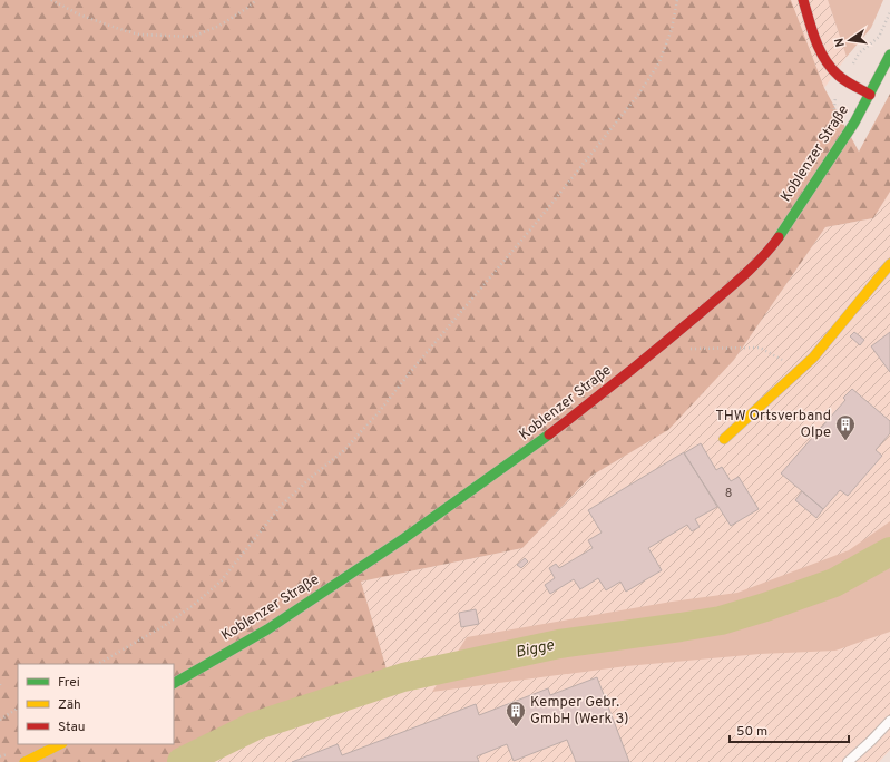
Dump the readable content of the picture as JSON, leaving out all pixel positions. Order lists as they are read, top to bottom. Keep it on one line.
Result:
{"streets":{"main road":["Koblenzer Straße"]},"water":["Bigge"],"places":{"building":["THW Ortsverband Olpe","Kemper Gebr. GmbH (Werk 3)"]},"house_numbers":["8"],"legend":["Frei","Zäh","Stau"],"scale_bar":"50 m","north":"left"}
